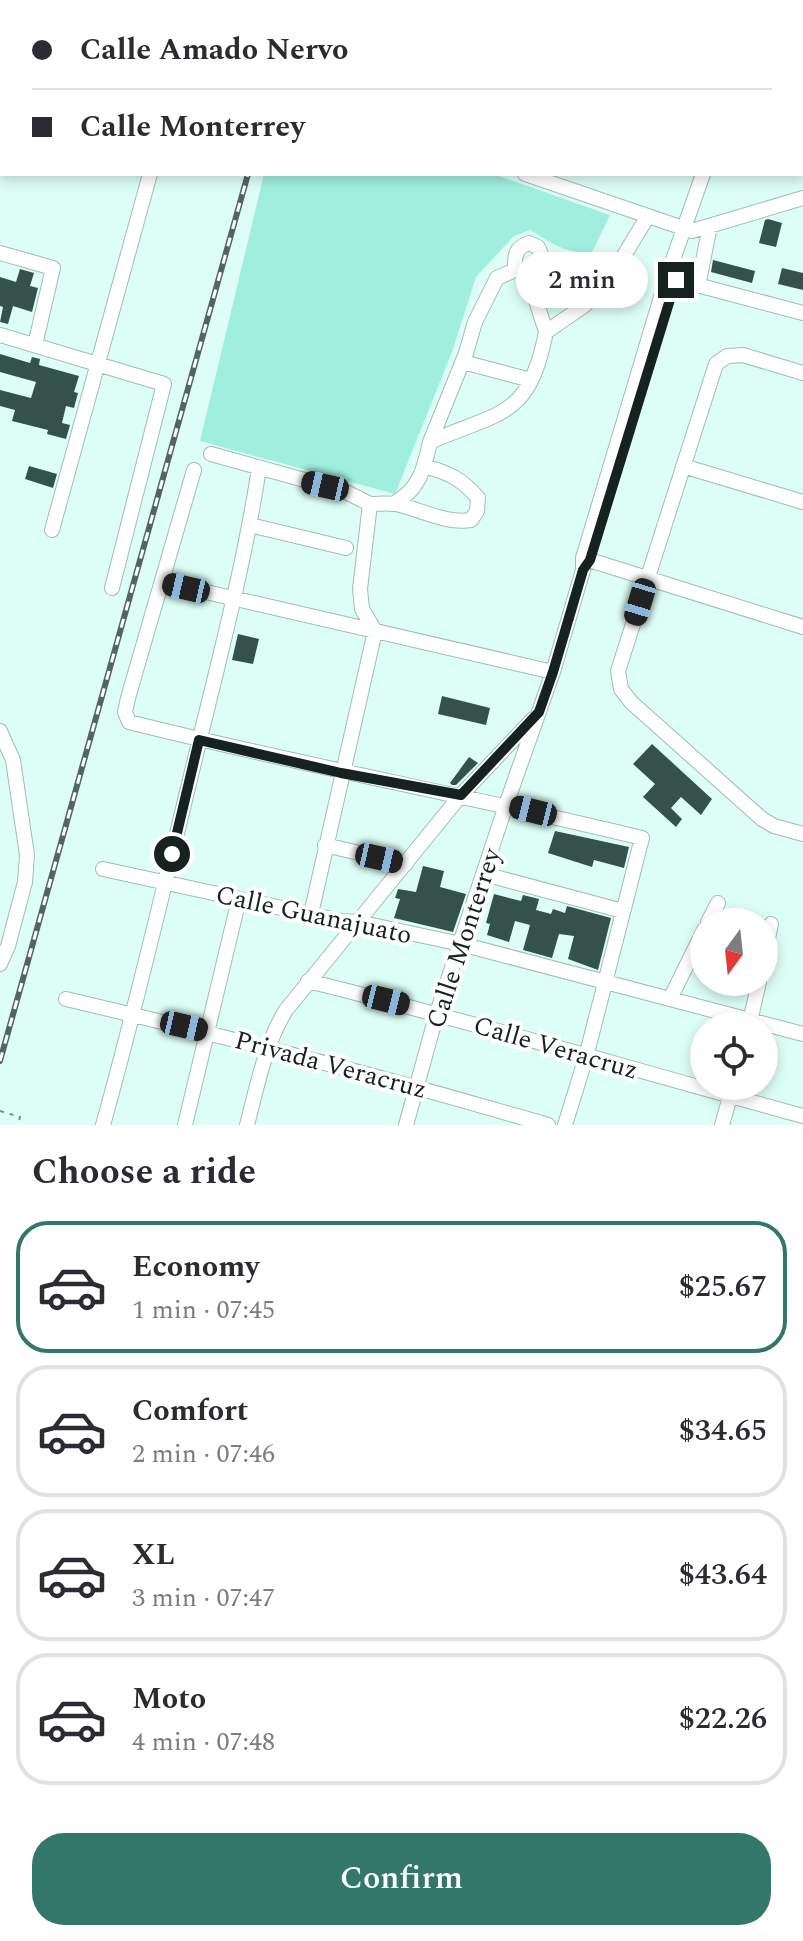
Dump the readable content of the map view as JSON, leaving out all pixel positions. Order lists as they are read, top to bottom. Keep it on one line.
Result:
{"streets":{"street":["Calle Guanajuato","Calle Monterrey","Calle Veracruz","Privada Veracruz"]},"crossings":[["Calle Guanajuato","Calle Monterrey"],["Calle Monterrey","Calle Veracruz"],["Calle Monterrey","Privada Veracruz"]],"north":"bottom","page":{"banner":["Calle Amado Nervo","Calle Monterrey"],"bubble":"2 min","heading":"Choose a ride","list":[{"name":"Economy","note":"1 min · 07:45","value":"$25.67"},{"name":"Comfort","note":"2 min · 07:46","value":"$34.65"},{"name":"XL","note":"3 min · 07:47","value":"$43.64"},{"name":"Moto","note":"4 min · 07:48","value":"$22.26"}],"buttons":"Confirm"}}
